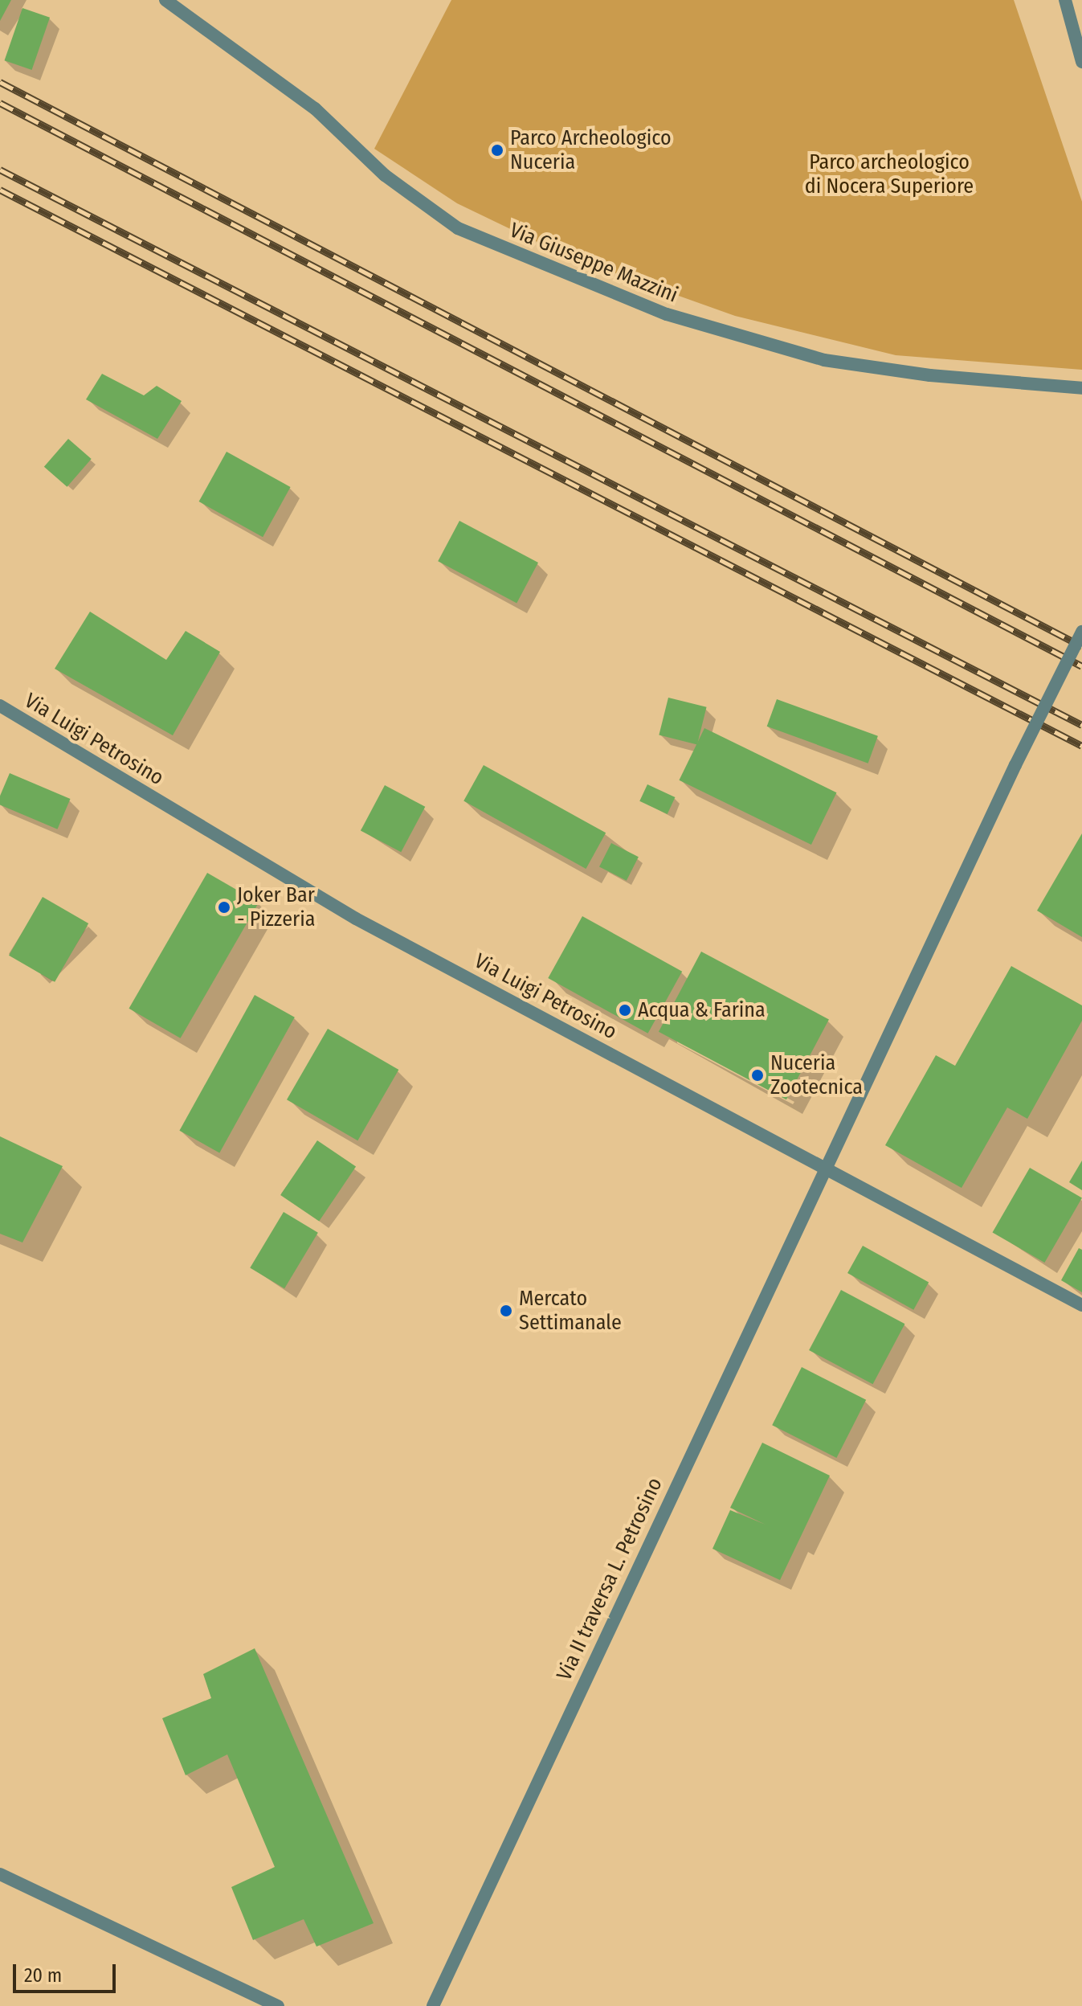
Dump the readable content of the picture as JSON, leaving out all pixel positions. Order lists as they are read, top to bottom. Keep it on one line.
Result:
{"streets":{"street":["Via Giuseppe Mazzini","Via Luigi Petrosino","Via II traversa L. Petrosino"]},"crossings":[["Via Luigi Petrosino","Via II traversa L. Petrosino"]],"parks":["Parco archeologico di Nocera Superiore"],"places":["Parco Archeologico Nuceria","Joker Bar - Pizzeria","Acqua & Farina","Nuceria Zootecnica","Mercato Settimanale"],"scale_bar":"20 m"}
